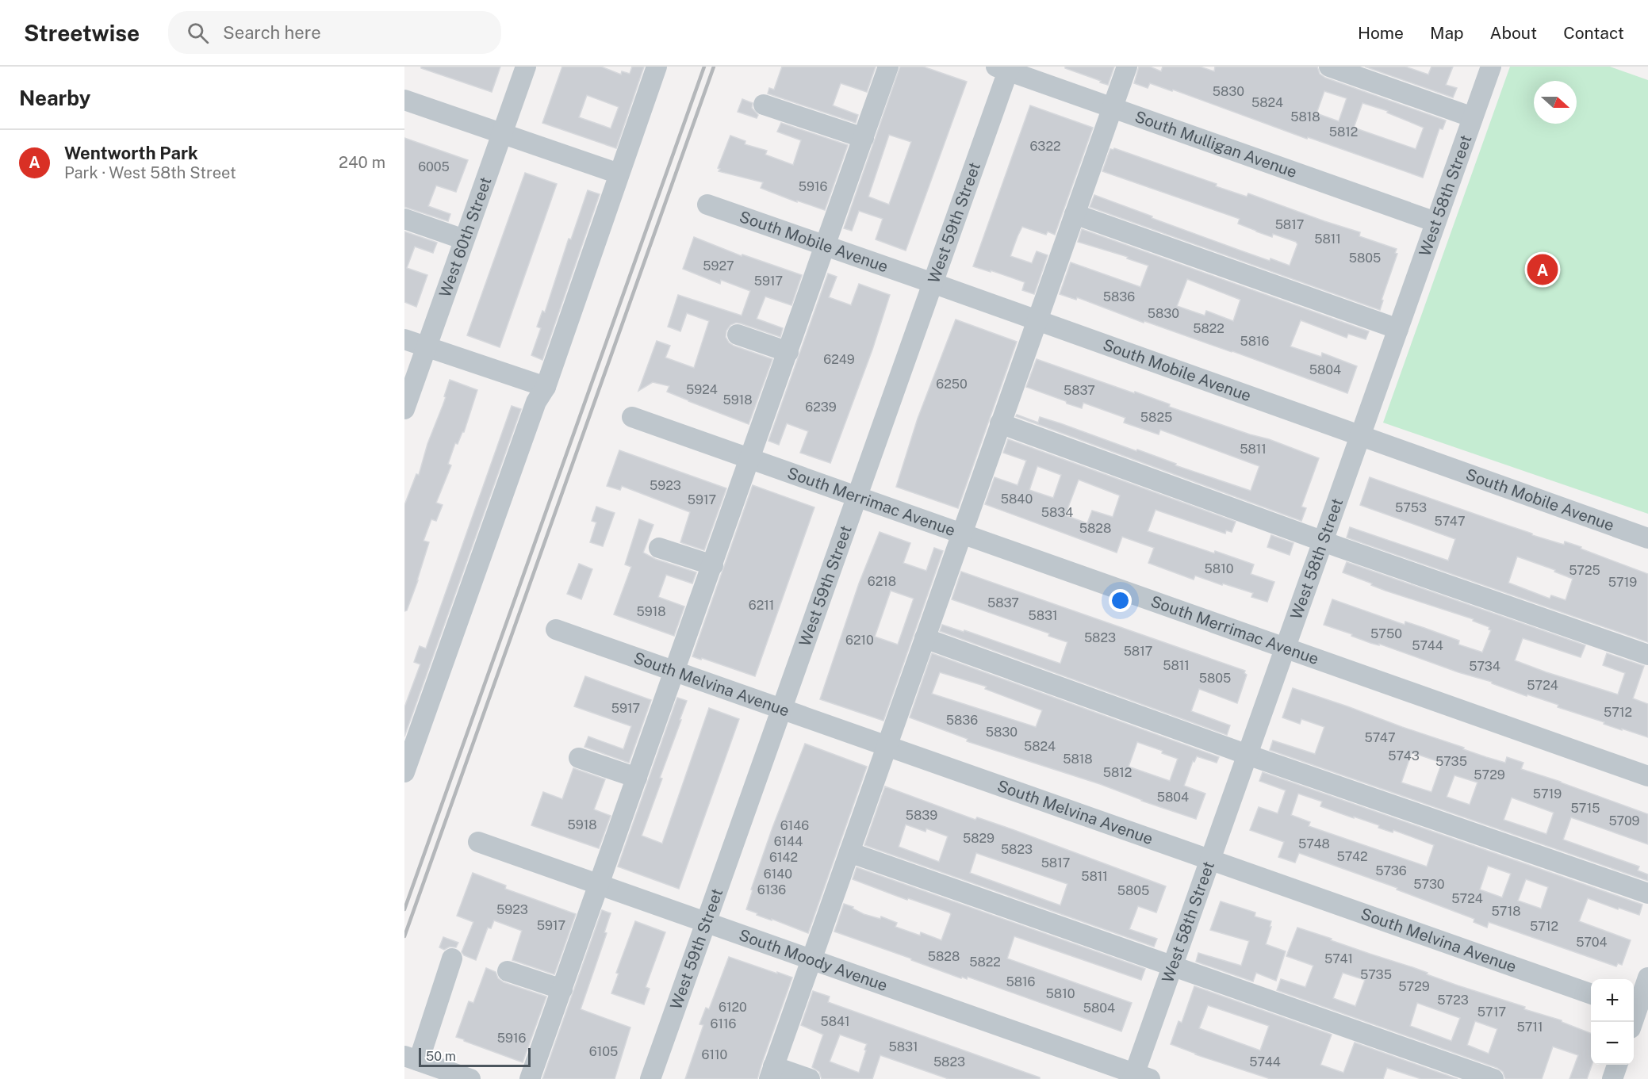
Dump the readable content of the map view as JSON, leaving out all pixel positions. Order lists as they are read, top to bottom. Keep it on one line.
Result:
{"streets":{"street":["South Mulligan Avenue","West 58th Street","West 59th Street","West 60th Street","South Mobile Avenue","South Merrimac Avenue","South Melvina Avenue","South Moody Avenue"]},"crossings":[["South Mulligan Avenue","West 58th Street"],["South Mulligan Avenue","West 59th Street"],["West 58th Street","South Mobile Avenue"],["West 58th Street","South Merrimac Avenue"],["West 58th Street","South Melvina Avenue"],["West 58th Street","South Moody Avenue"],["West 59th Street","South Mobile Avenue"],["West 59th Street","South Merrimac Avenue"],["West 59th Street","South Melvina Avenue"],["West 59th Street","South Moody Avenue"]],"house_numbers":["5830","5824","5818","5812","6322","6005","5916","5817","5811","5805","5927","5917","5836","5830","5822","5816","6249","5804","6250","5924","5837","5918","6239","5825","5811","5923","5840","5917","5753","5834","5747","5828","5810","5725","6218","5719","5837","6211","5918","5831","5750","5823","6210","5744","5817","5811","5734","5805","5724","5917","5712","5836","5830","5747","5824","5743","5818","5735","5812","5729","5719","5804","5715","5839","5709","5918","6146","5829","6144","5748","5823","5742","6142","5817","5736","6140","5811","5730","6136","5805","5724","5923","5718","5917","5712","5704","5828","5741","5822","5735","5816","5729","5810","5723","6120","5804","5717","5841","6116","5711","5916","5831","6105","6110","5823","5744"],"scale_bar":"50 m","north":"right","page":{"header":"Streetwise","search":"Search here","nav":["Home","Map","About","Contact"],"heading":"Nearby","list":[{"mark":"A","name":"Wentworth Park","note":"Park · West 58th Street","value":"240 m"}],"pins":"A","map_buttons":["+","−"],"scale":"50 m"}}
